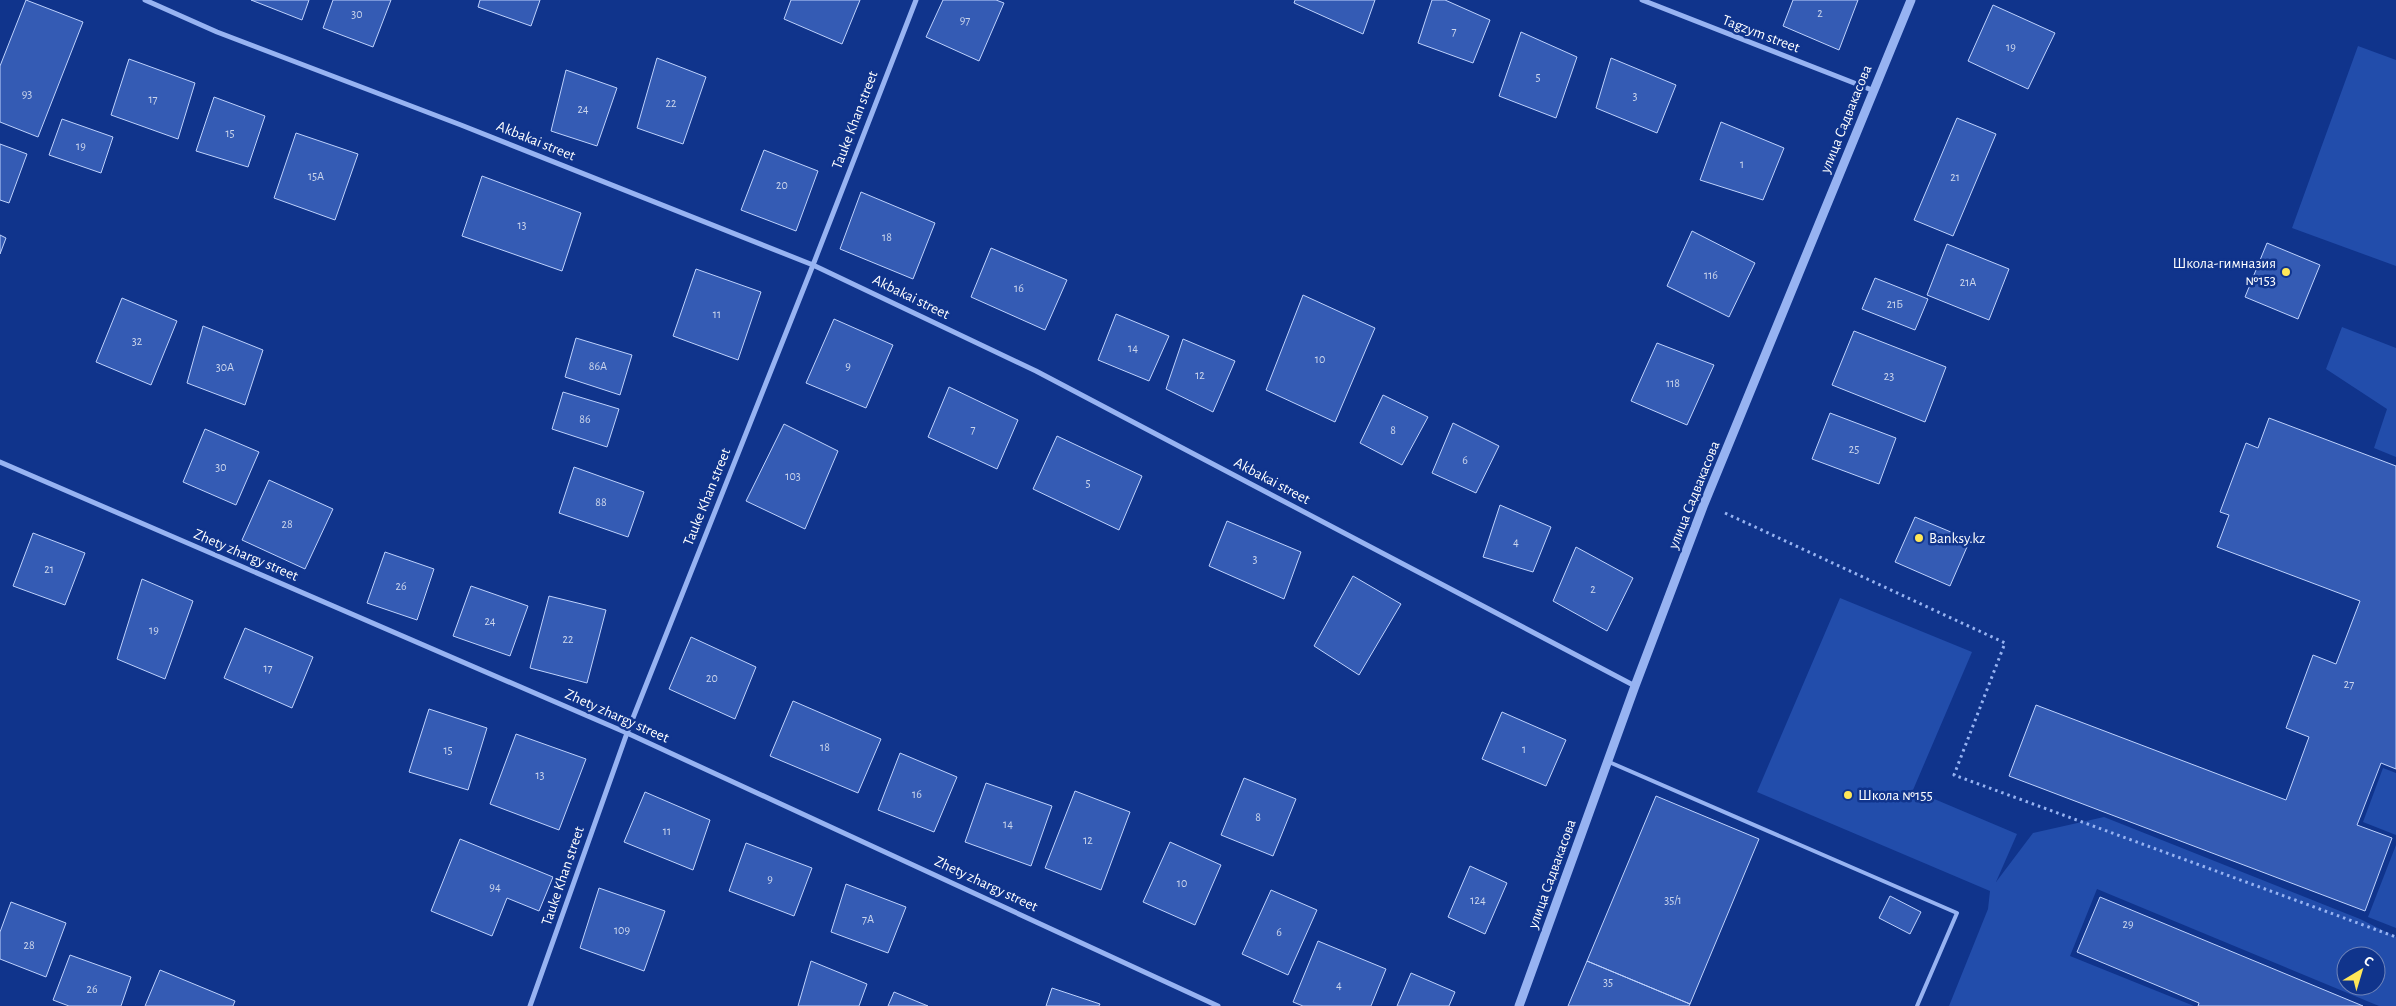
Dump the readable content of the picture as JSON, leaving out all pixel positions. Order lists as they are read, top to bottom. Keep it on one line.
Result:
{"streets":{"street":["Tagzym street","улица Садвакасова","Tauke Khan street","Akbakai street","Zhety zhargy street"]},"crossings":[["Tagzym street","улица Садвакасова"],["улица Садвакасова","Akbakai street"],["Tauke Khan street","Akbakai street"],["Tauke Khan street","Zhety zhargy street"]],"places":["Школа-гимназия №153","Banksy.kz","Школа №155"],"house_numbers":["2","30","97","7","19","5","93","3","17","22","24","15","19","1","15А","21","20","13","18","116","21А","16","21Б","11","32","14","10","86А","9","30А","12","23","118","86","7","8","25","6","30","103","5","88","28","4","3","21","26","2","24","19","22","17","20","27","18","1","15","13","16","8","14","11","12","9","10","94","124","35/1","7А","29","109","6","28","35","4","26"],"north":"top right"}
